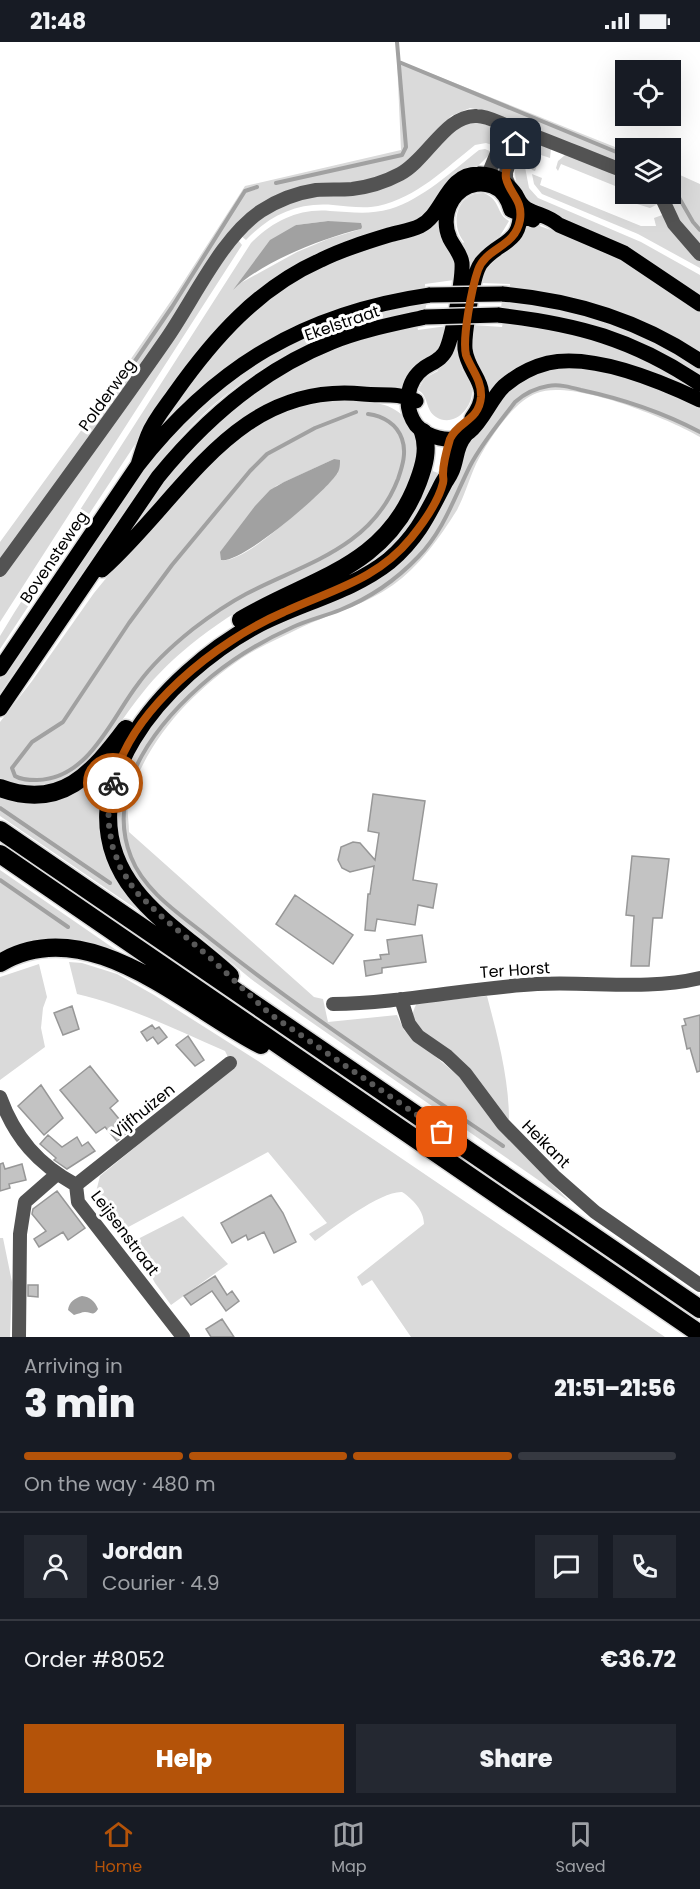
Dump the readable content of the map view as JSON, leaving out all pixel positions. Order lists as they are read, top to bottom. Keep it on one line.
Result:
{"streets":{"main road":["Ekelstraat","Bovensteweg"],"street":["Polderweg","Ter Horst","Vijfhuizen","Heikant","Leijsenstraat"]},"crossings":[["Ekelstraat","Bovensteweg"],["Ter Horst","Heikant"],["Vijfhuizen","Leijsenstraat"]],"page":{"status":"21:48","heading":["3 min","Arriving in","21:51–21:56"],"panel":["Jordan","Courier · 4.9","Order #8052","€36.72"],"bar":"On the way · 480 m","buttons":["Help","Share"],"tabs":["Home","Map","Saved"]}}
